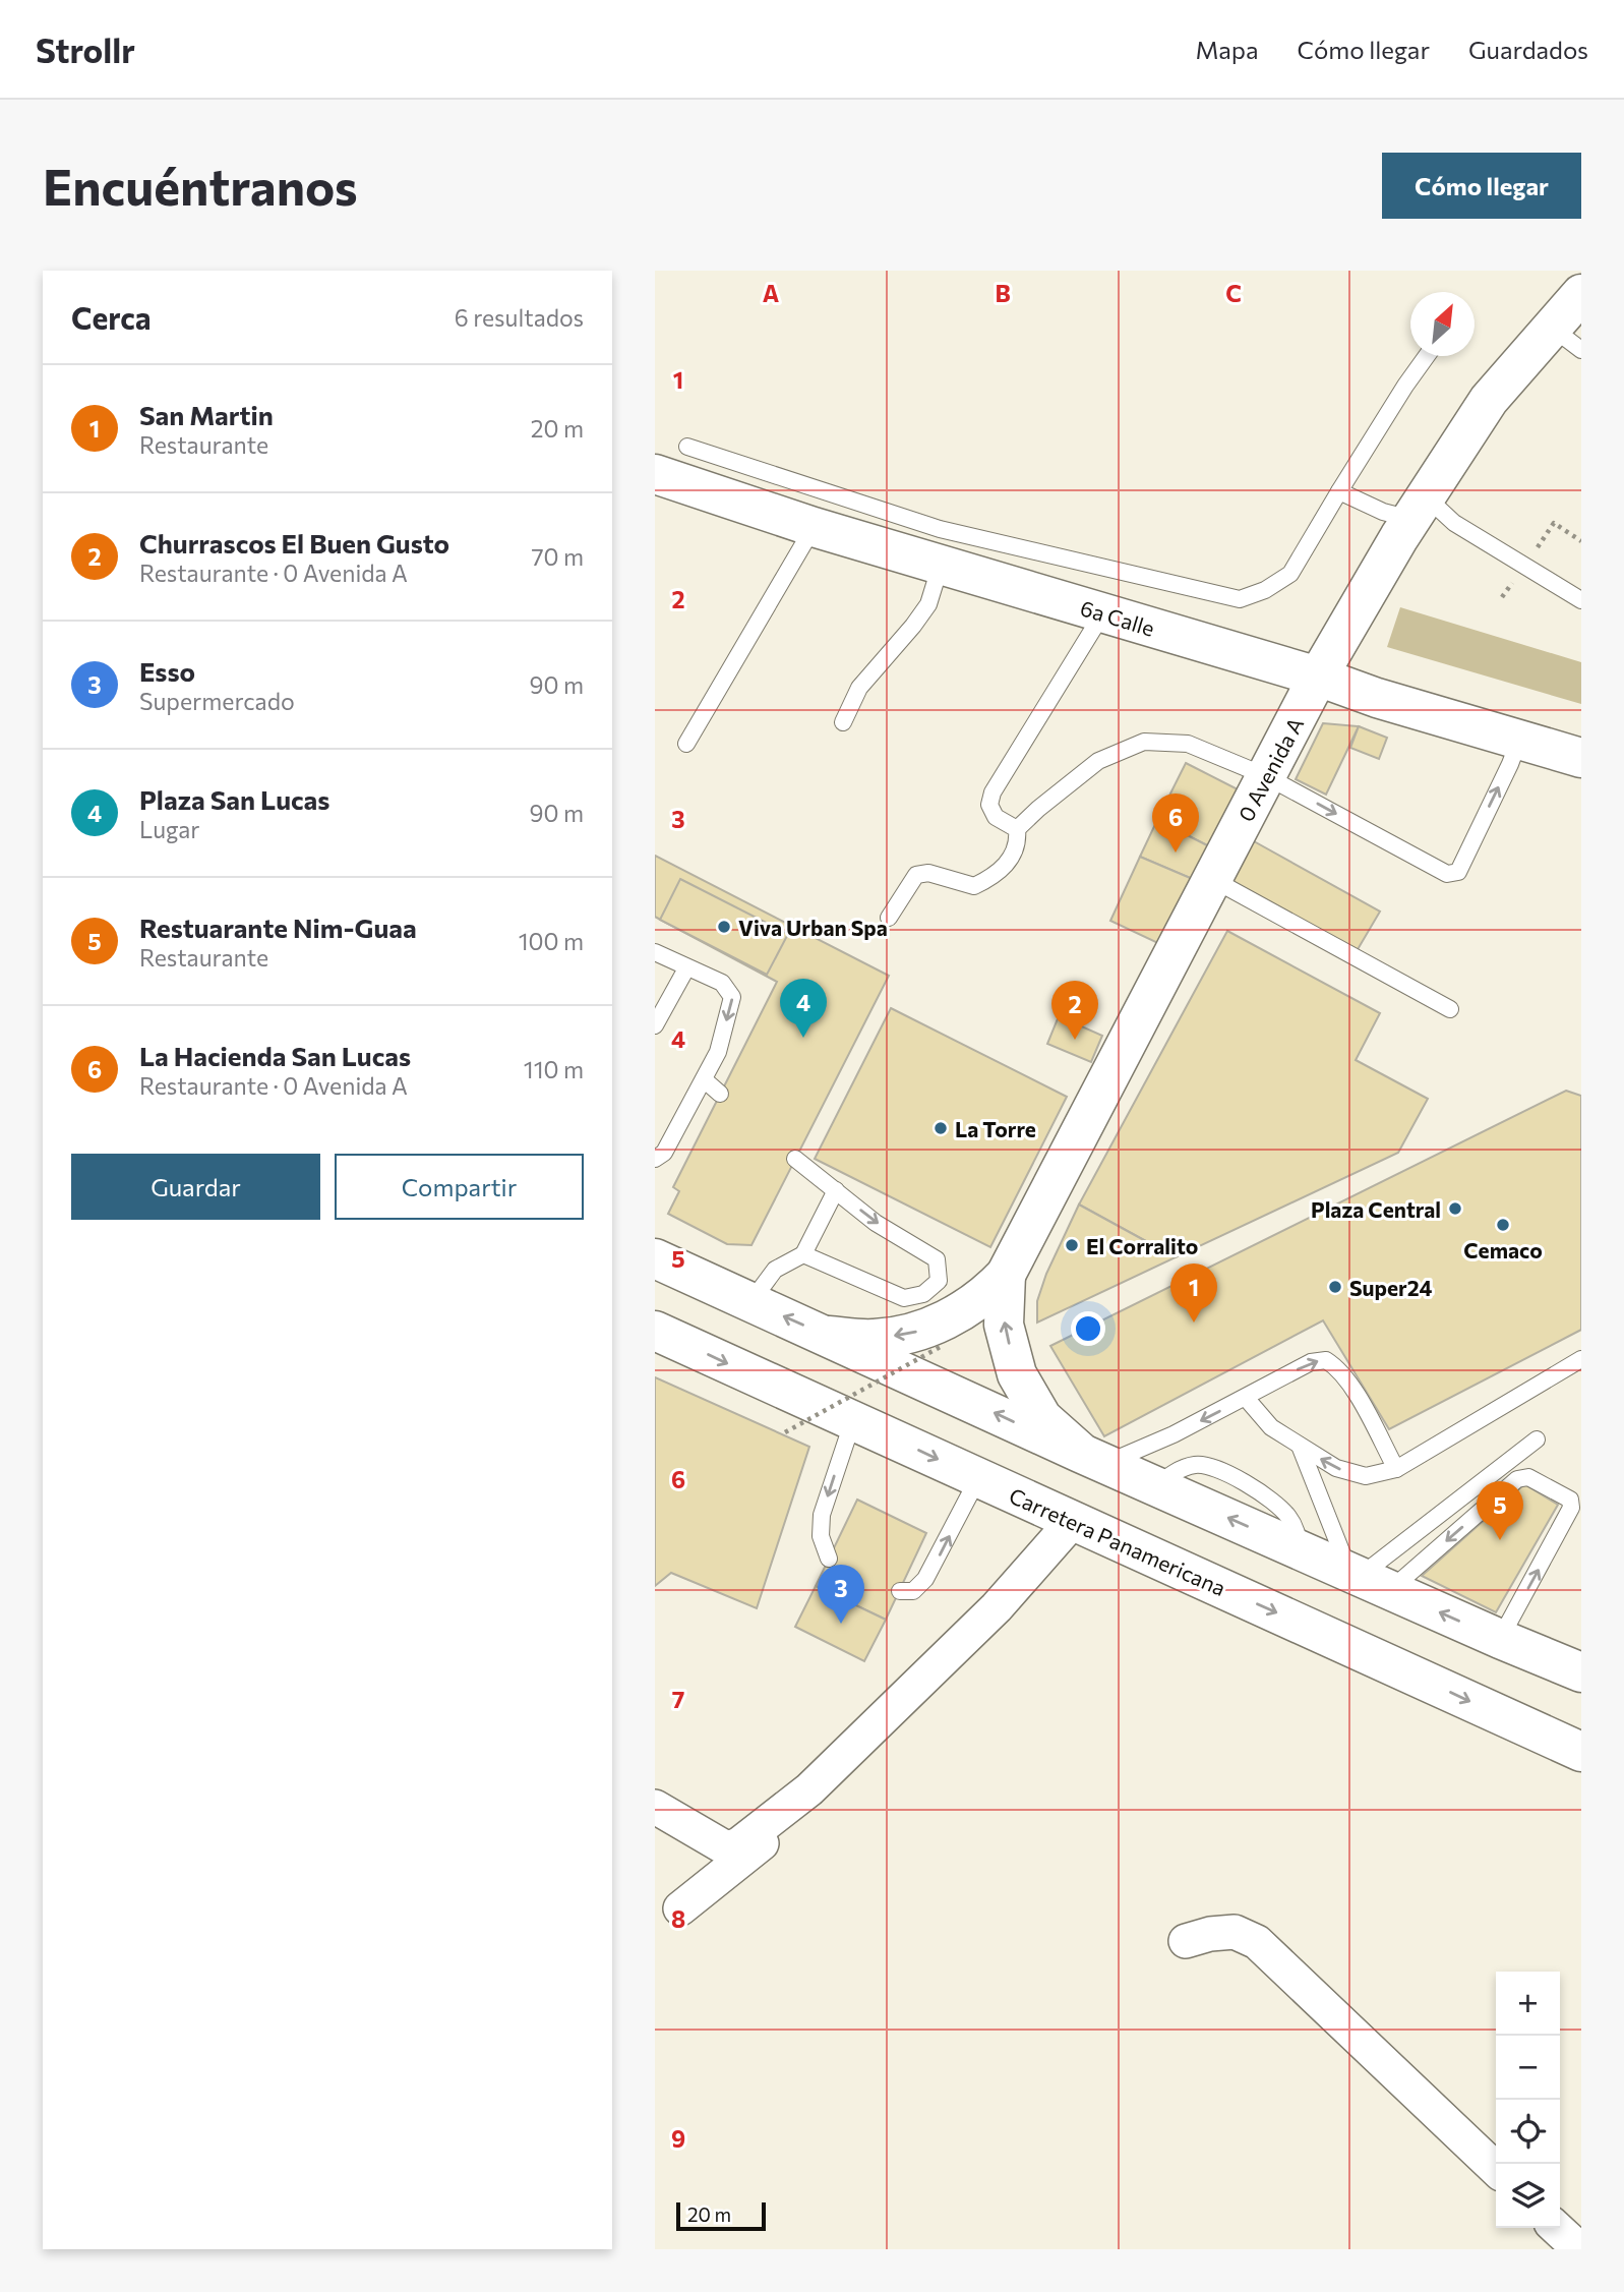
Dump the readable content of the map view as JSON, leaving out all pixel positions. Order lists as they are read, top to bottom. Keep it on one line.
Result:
{"streets":{"main road":["6a Calle","0 Avenida A","Carretera Panamericana"]},"crossings":[["6a Calle","0 Avenida A"]],"places":["Viva Urban Spa","La Torre","Plaza Central","Cemaco","El Corralito","Super24"],"scale_bar":"20 m","north":"top right","page":{"header":"Strollr","nav":["Mapa","Cómo llegar","Guardados"],"buttons":["Cómo llegar",["Guardar","Compartir"]],"title":"Encuéntranos","heading":["Cerca","6 resultados"],"list":[{"mark":"1","name":"San Martin","note":"Restaurante","value":"20 m"},{"mark":"2","name":"Churrascos El Buen Gusto","note":"Restaurante · 0 Avenida A","value":"70 m"},{"mark":"3","name":"Esso","note":"Supermercado","value":"90 m"},{"mark":"4","name":"Plaza San Lucas","note":"Lugar","value":"90 m"},{"mark":"5","name":"Restuarante Nim-Guaa","note":"Restaurante","value":"100 m"},{"mark":"6","name":"La Hacienda San Lucas","note":"Restaurante · 0 Avenida A","value":"110 m"}],"pins":["6","4","2","1","5","3"],"map_buttons":["+","−"],"scale":"20 m"},"grid":{"columns":["A","B","C"],"rows":["1","2","3","4","5","6","7","8","9"]}}
